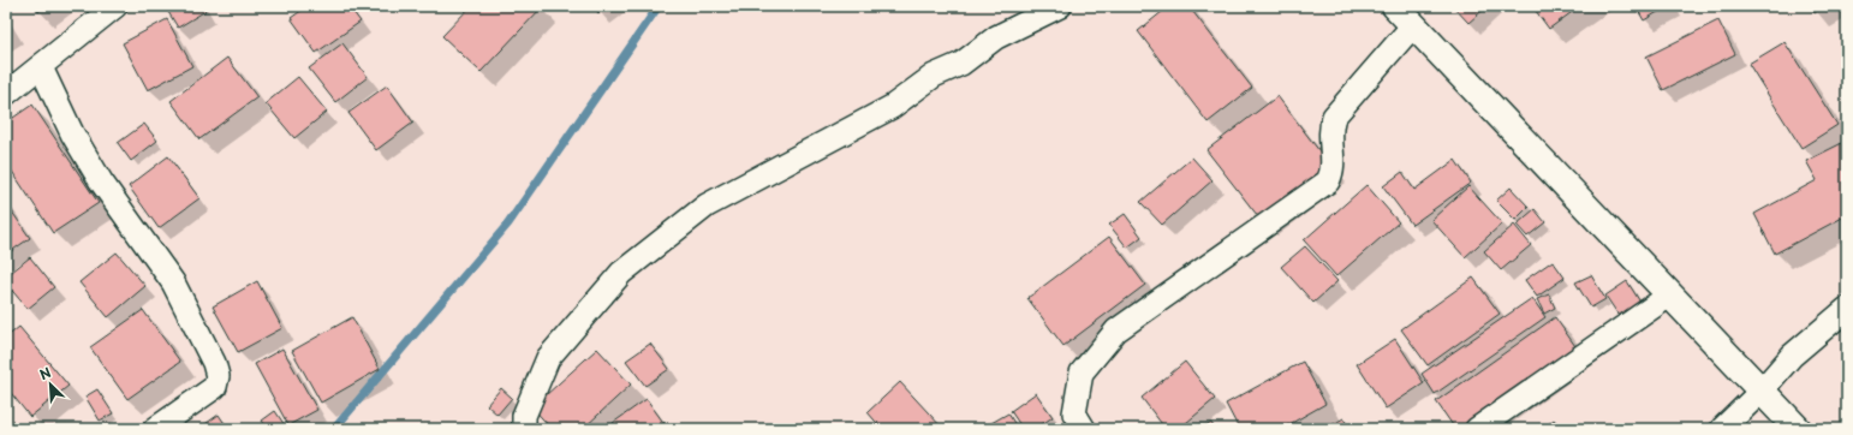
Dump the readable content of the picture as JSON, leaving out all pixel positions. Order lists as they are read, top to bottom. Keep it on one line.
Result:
{"north":"top left"}
